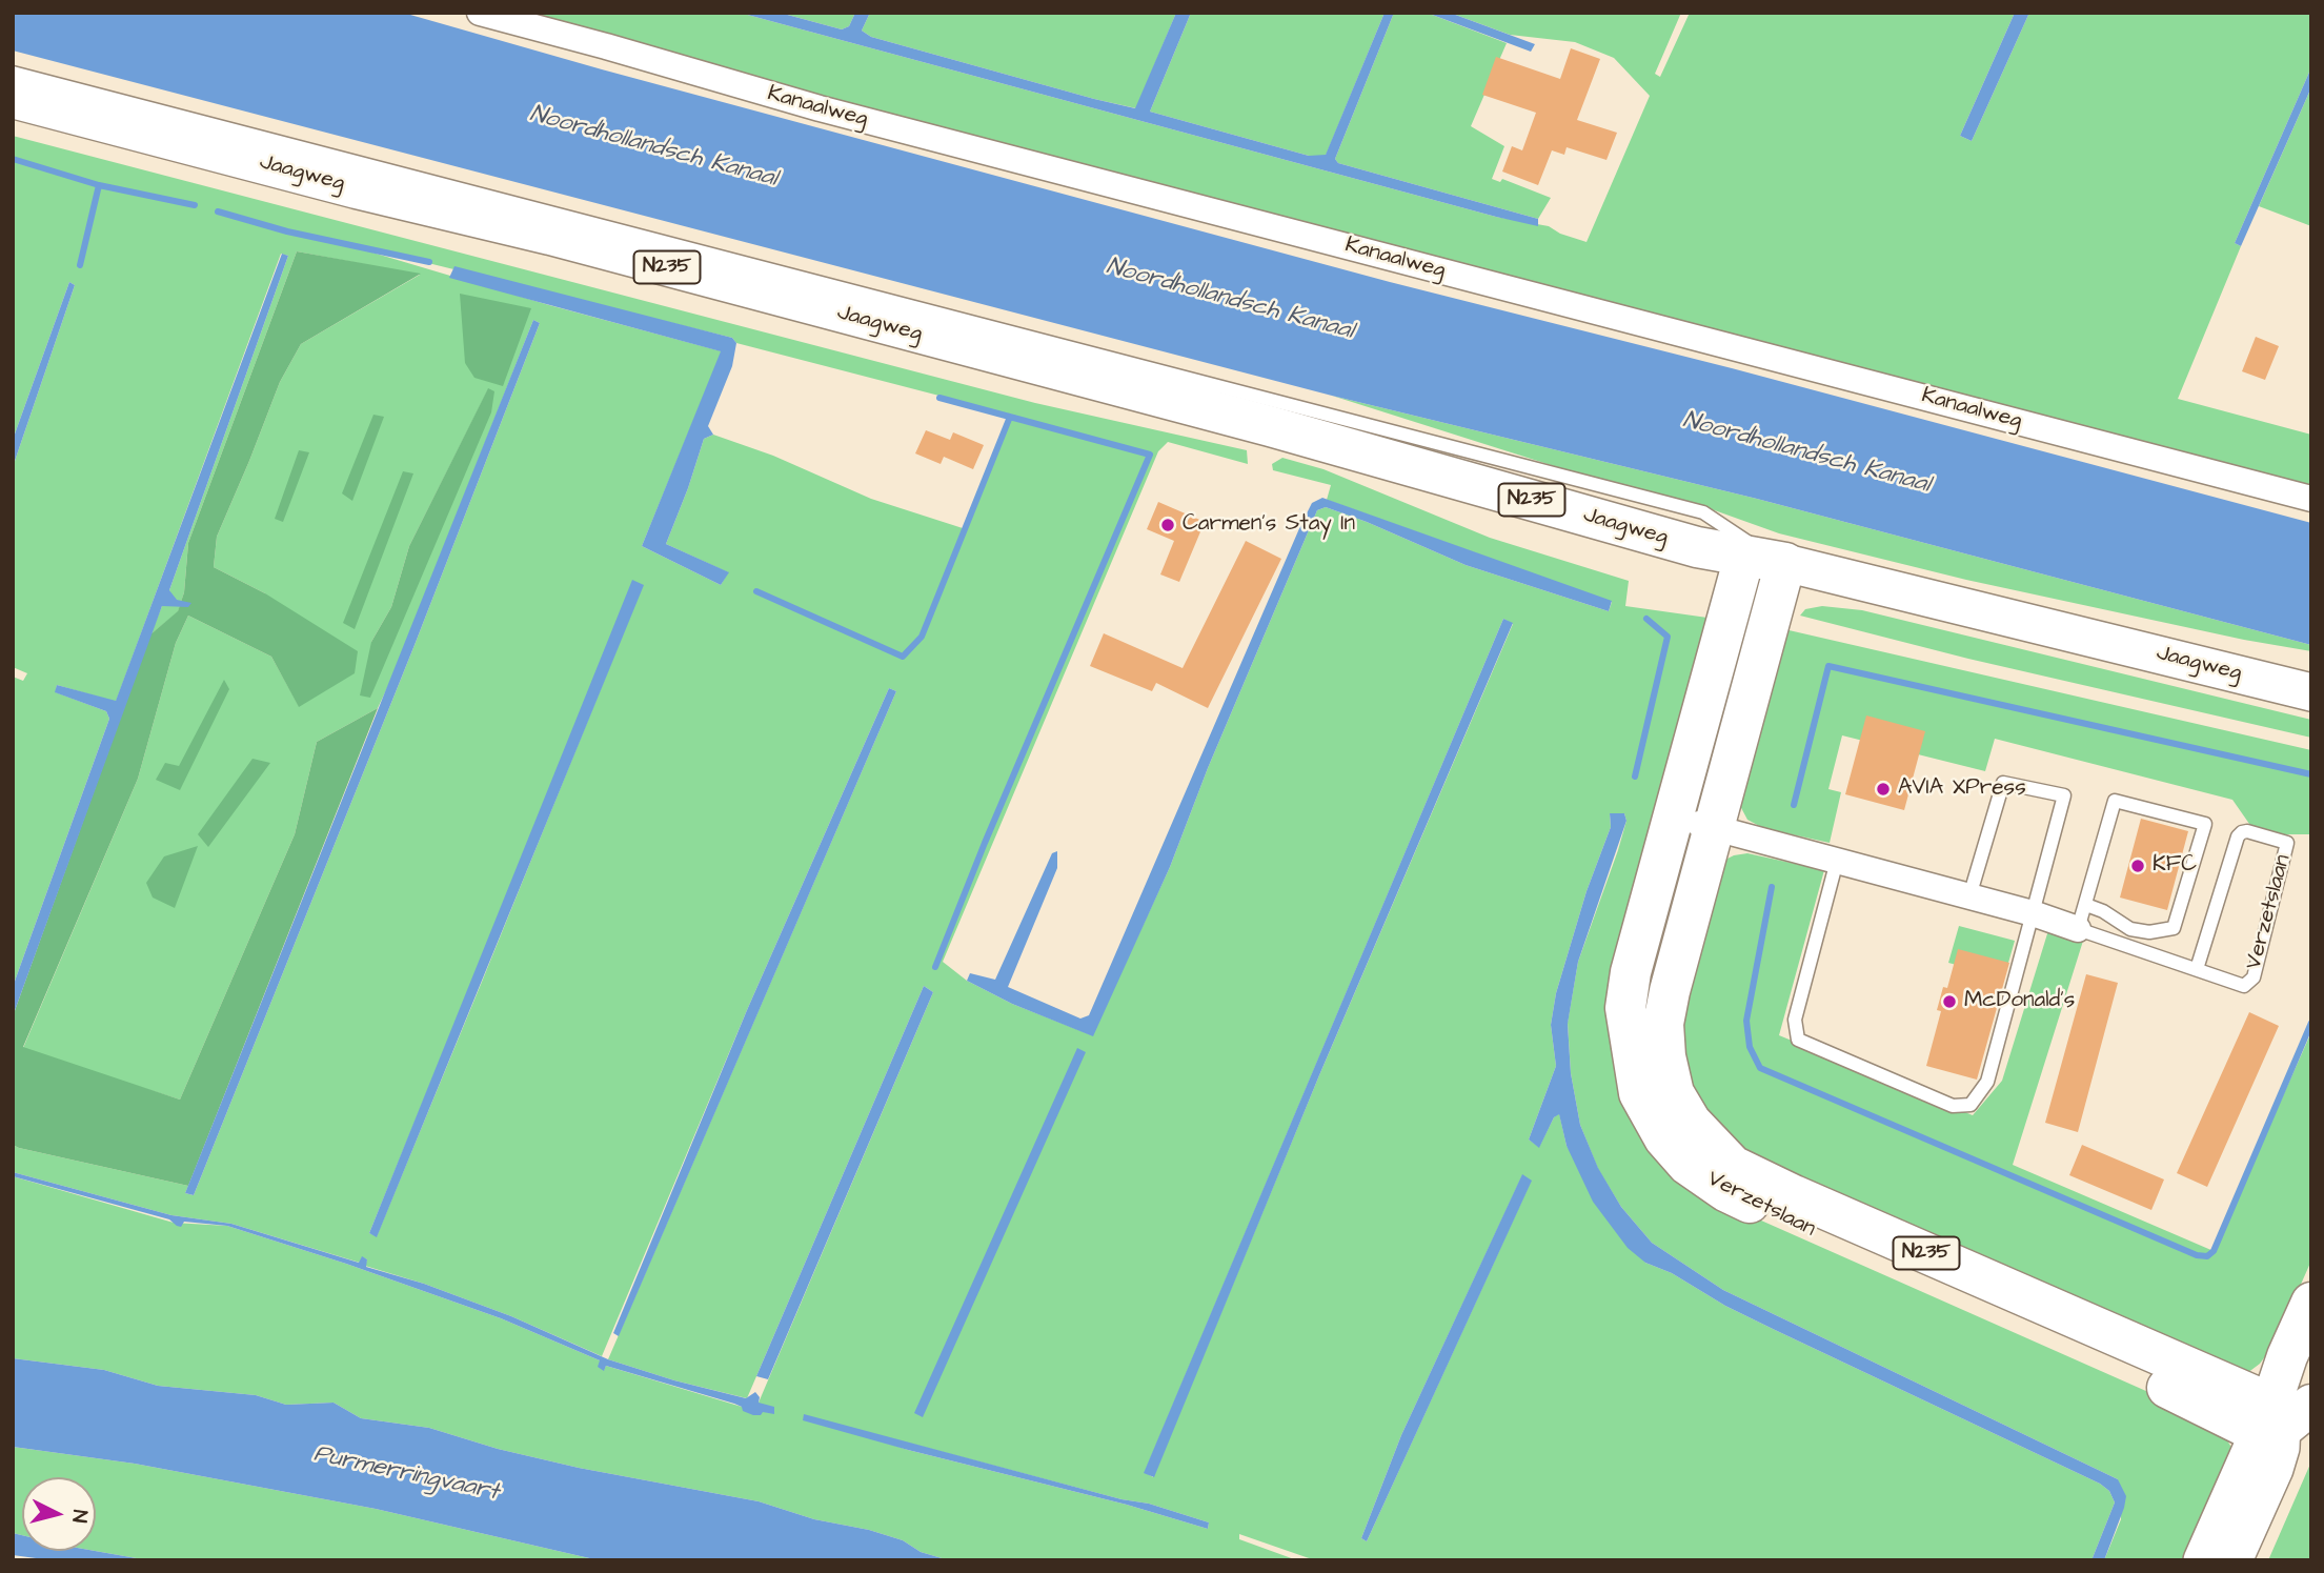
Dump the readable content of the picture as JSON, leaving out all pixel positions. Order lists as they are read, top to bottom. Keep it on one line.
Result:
{"streets":{"main road":["Jaagweg","N235","Verzetslaan"],"street":["Kanaalweg"]},"crossings":[["Jaagweg","Verzetslaan"]],"water":["Noordhollandsch Kanaal","Purmerringvaart"],"places":["Carmen's Stay In","AVIA XPress","KFC","McDonald's"],"north":"right"}
